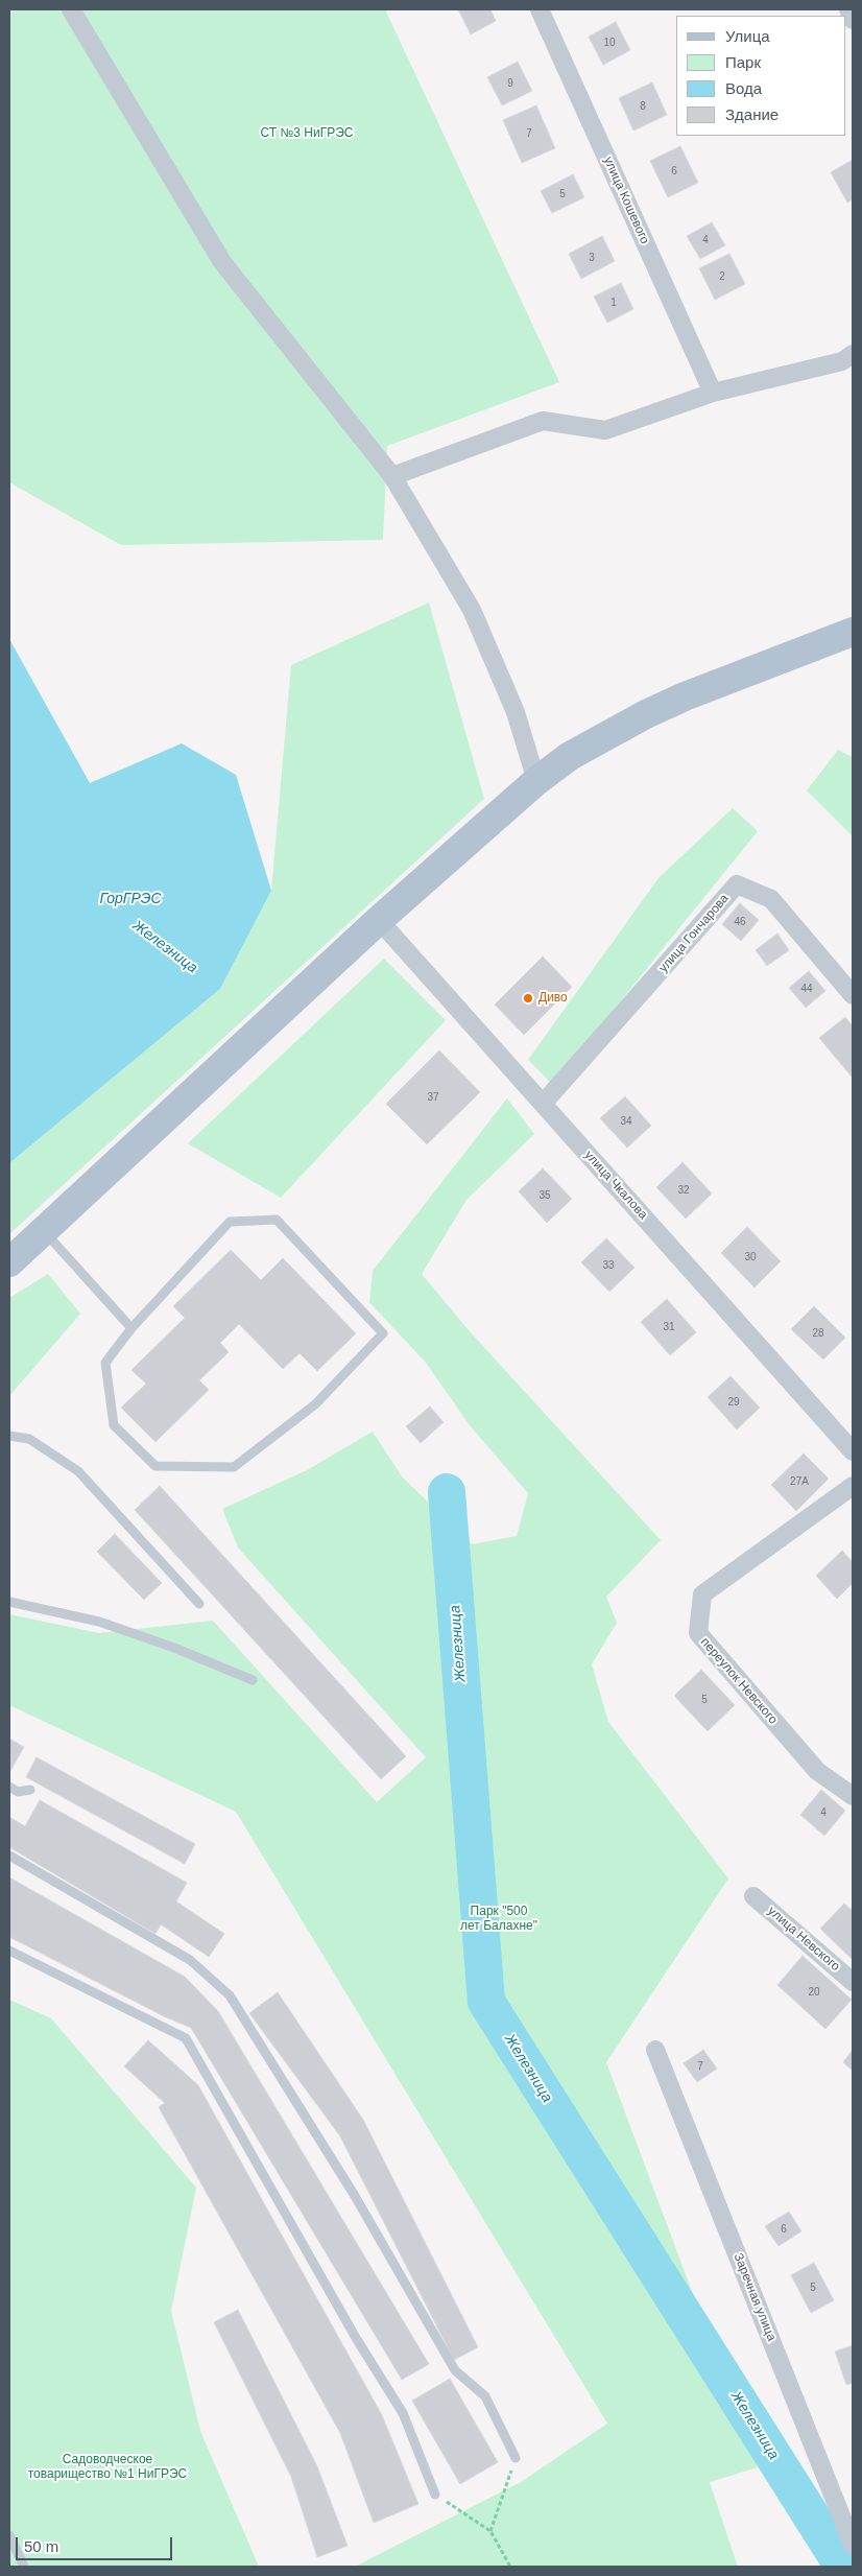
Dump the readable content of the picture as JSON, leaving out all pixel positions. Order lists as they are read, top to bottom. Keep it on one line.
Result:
{"streets":{"street":["улица Кошевого","улица Гончарова","улица Чкалова","переулок Невского","улица Невского","Заречная улица"]},"crossings":[["улица Гончарова","улица Чкалова"]],"water":["ГорГРЭС","Железница"],"parks":["СТ №3 НиГРЭС","Парк \"500 лет Балахне\"","Садоводческое товарищество №1 НиГРЭС"],"places":["Диво"],"house_numbers":["10","9","8","7","6","5","4","3","2","1","46","44","37","34","32","35","30","33","31","28","29","27А","5","4","20","7","6","5"],"legend":["Улица","Парк","Вода","Здание"],"scale_bar":"50 m"}
